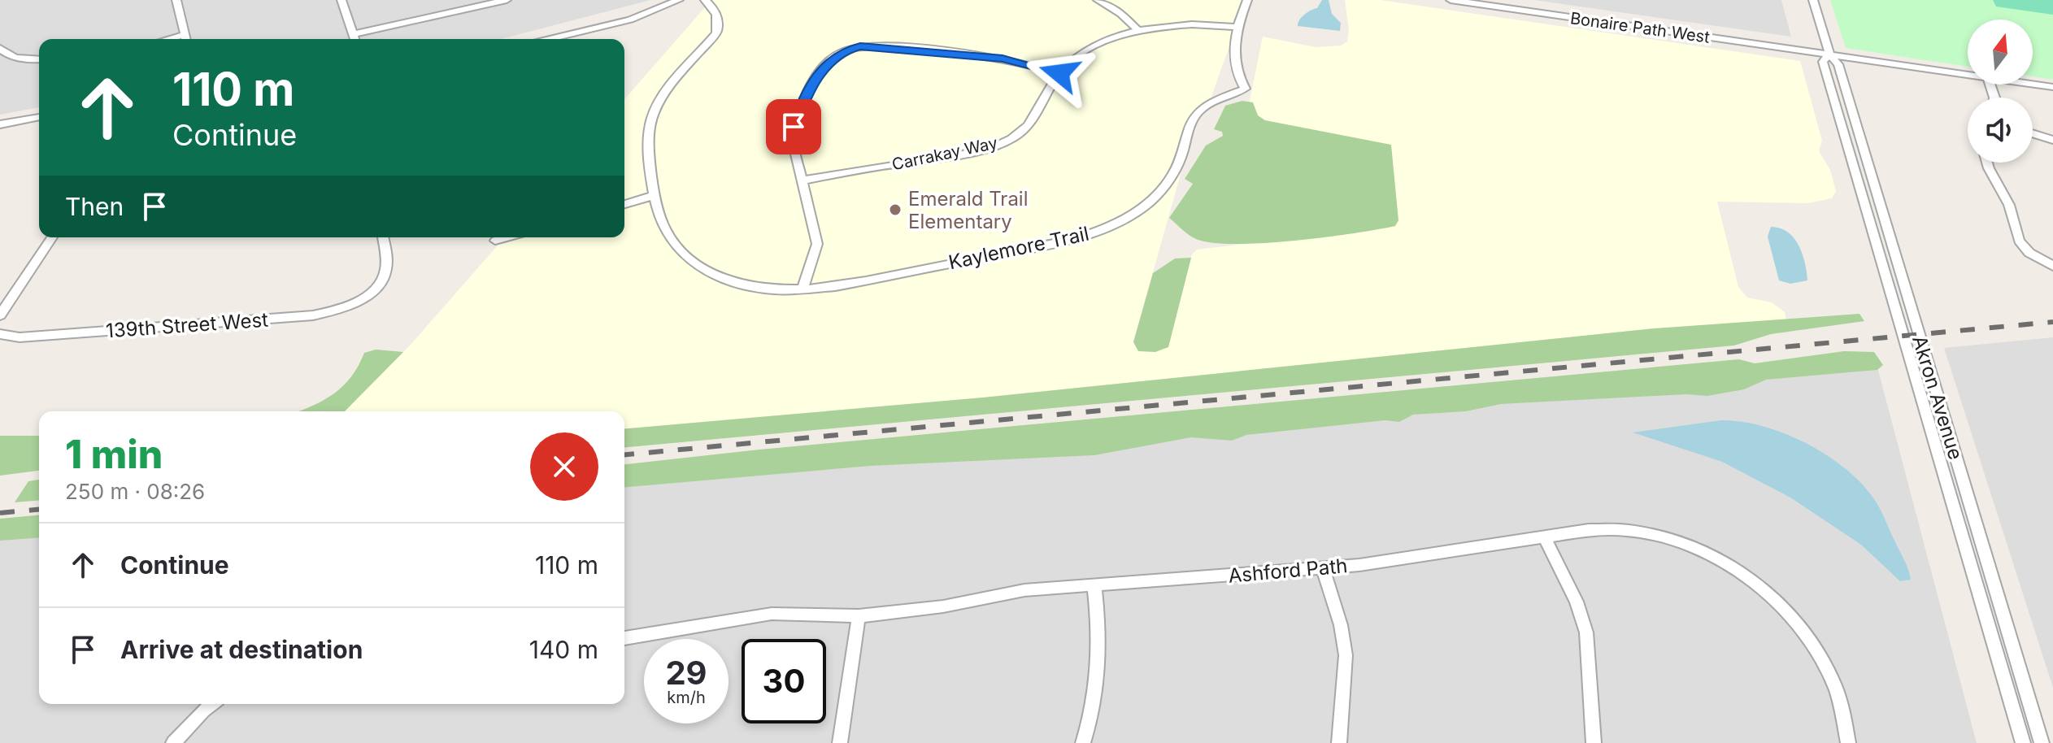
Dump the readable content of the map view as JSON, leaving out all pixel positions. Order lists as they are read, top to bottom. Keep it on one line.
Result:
{"streets":{"street":["Bonaire Path West","Carrakay Way","Kaylemore Trail","139th Street West","Akron Avenue","Ashford Path"]},"crossings":[["Bonaire Path West","Akron Avenue"],["Carrakay Way","Kaylemore Trail"]],"places":["Emerald Trail Elementary"],"north":"top","page":{"turn":["110 m","Continue"],"then":"Then","heading":["1 min","250 m · 08:26"],"list":[{"name":"Continue","value":"110 m"},{"name":"Arrive at destination","value":"140 m"}],"speed":"29 km/h","limit":"30"}}
